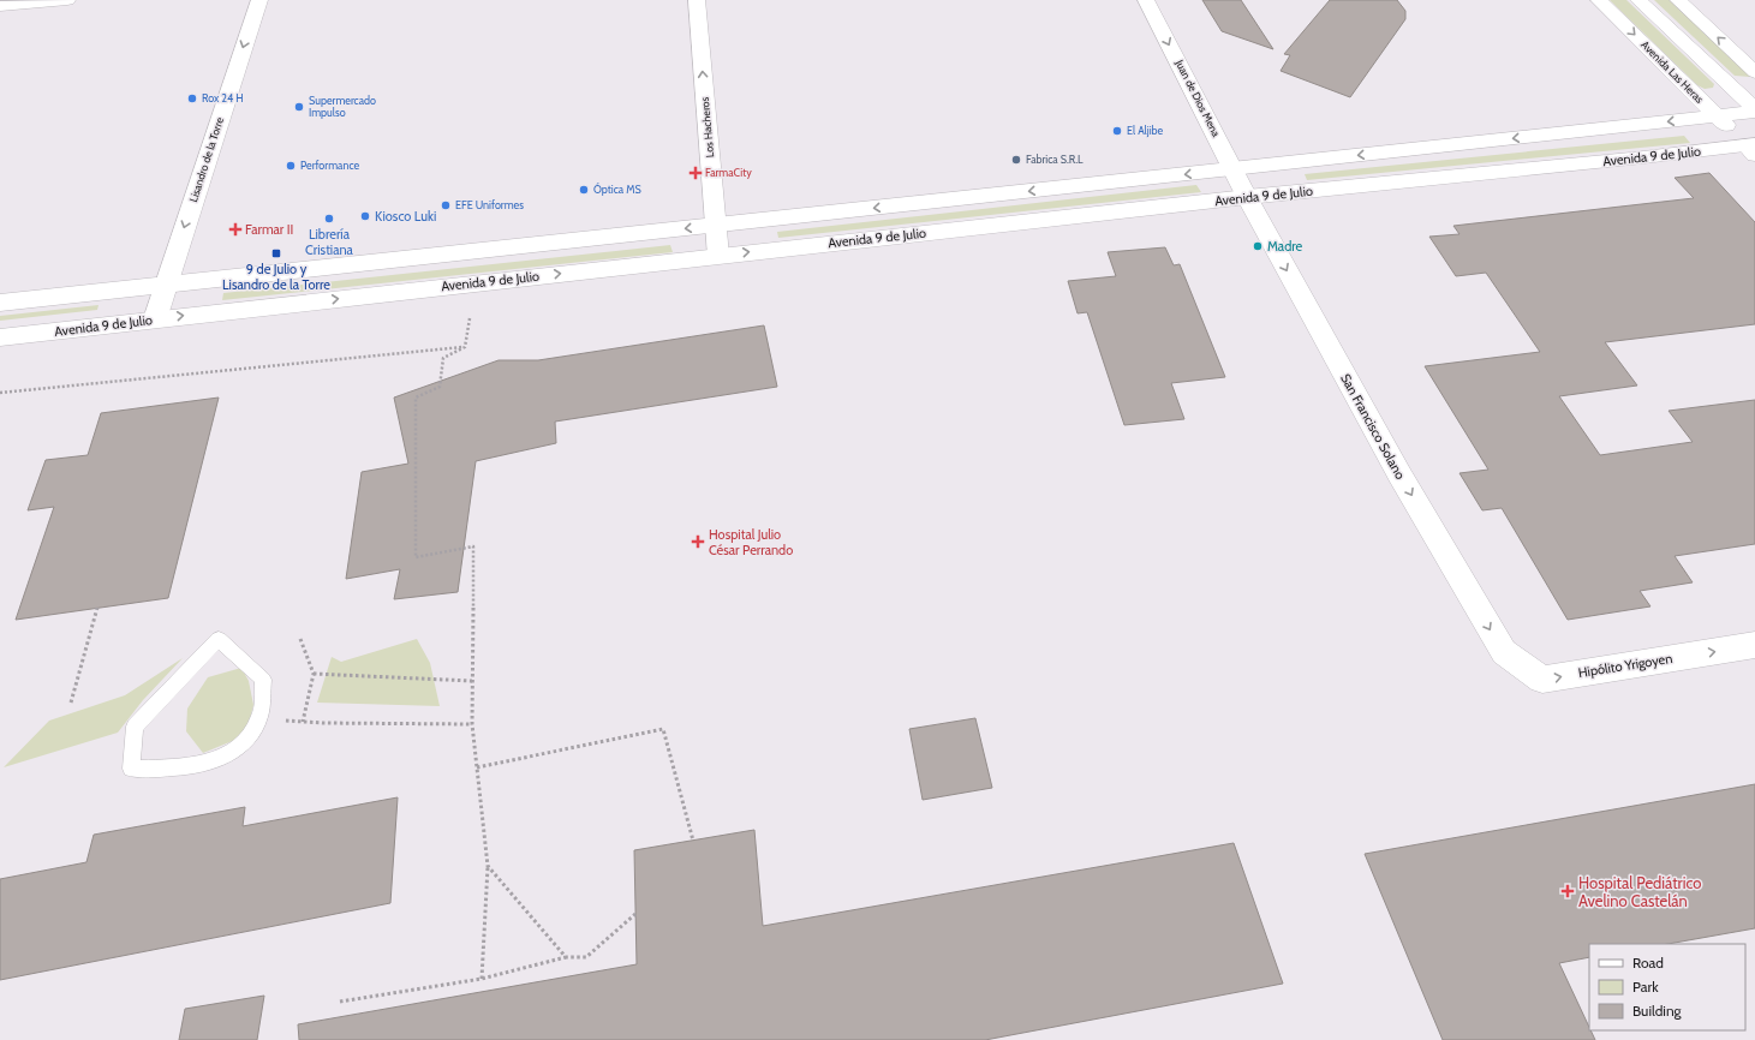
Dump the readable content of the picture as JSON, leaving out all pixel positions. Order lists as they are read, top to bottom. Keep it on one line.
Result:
{"streets":{"main road":["Avenida Las Heras","Juan de Dios Mena","Los Hacheros","Avenida 9 de Julio","Lisandro de la Torre","San Francisco Solano","Hipólito Yrigoyen"]},"crossings":[["Avenida Las Heras","Avenida 9 de Julio"],["Juan de Dios Mena","Avenida 9 de Julio"],["Juan de Dios Mena","San Francisco Solano"],["Los Hacheros","Avenida 9 de Julio"],["Avenida 9 de Julio","Lisandro de la Torre"],["Avenida 9 de Julio","San Francisco Solano"],["San Francisco Solano","Hipólito Yrigoyen"]],"one_way":["Juan de Dios Mena","Los Hacheros","Lisandro de la Torre","San Francisco Solano","Hipólito Yrigoyen"],"places":{"other":["Rox 24 H","Supermercado Impulso","El Aljibe","Fabrica S.R.L","Performance","Óptica MS","EFE Uniformes","Kiosco Luki","Librería Cristiana","Madre"],"health":["FarmaCity","Farmar II","Hospital Julio César Perrando","Hospital Pediátrico Avelino Castelán"],"transit":["9 de Julio y Lisandro de la Torre"]},"legend":["Road","Park","Building"]}
